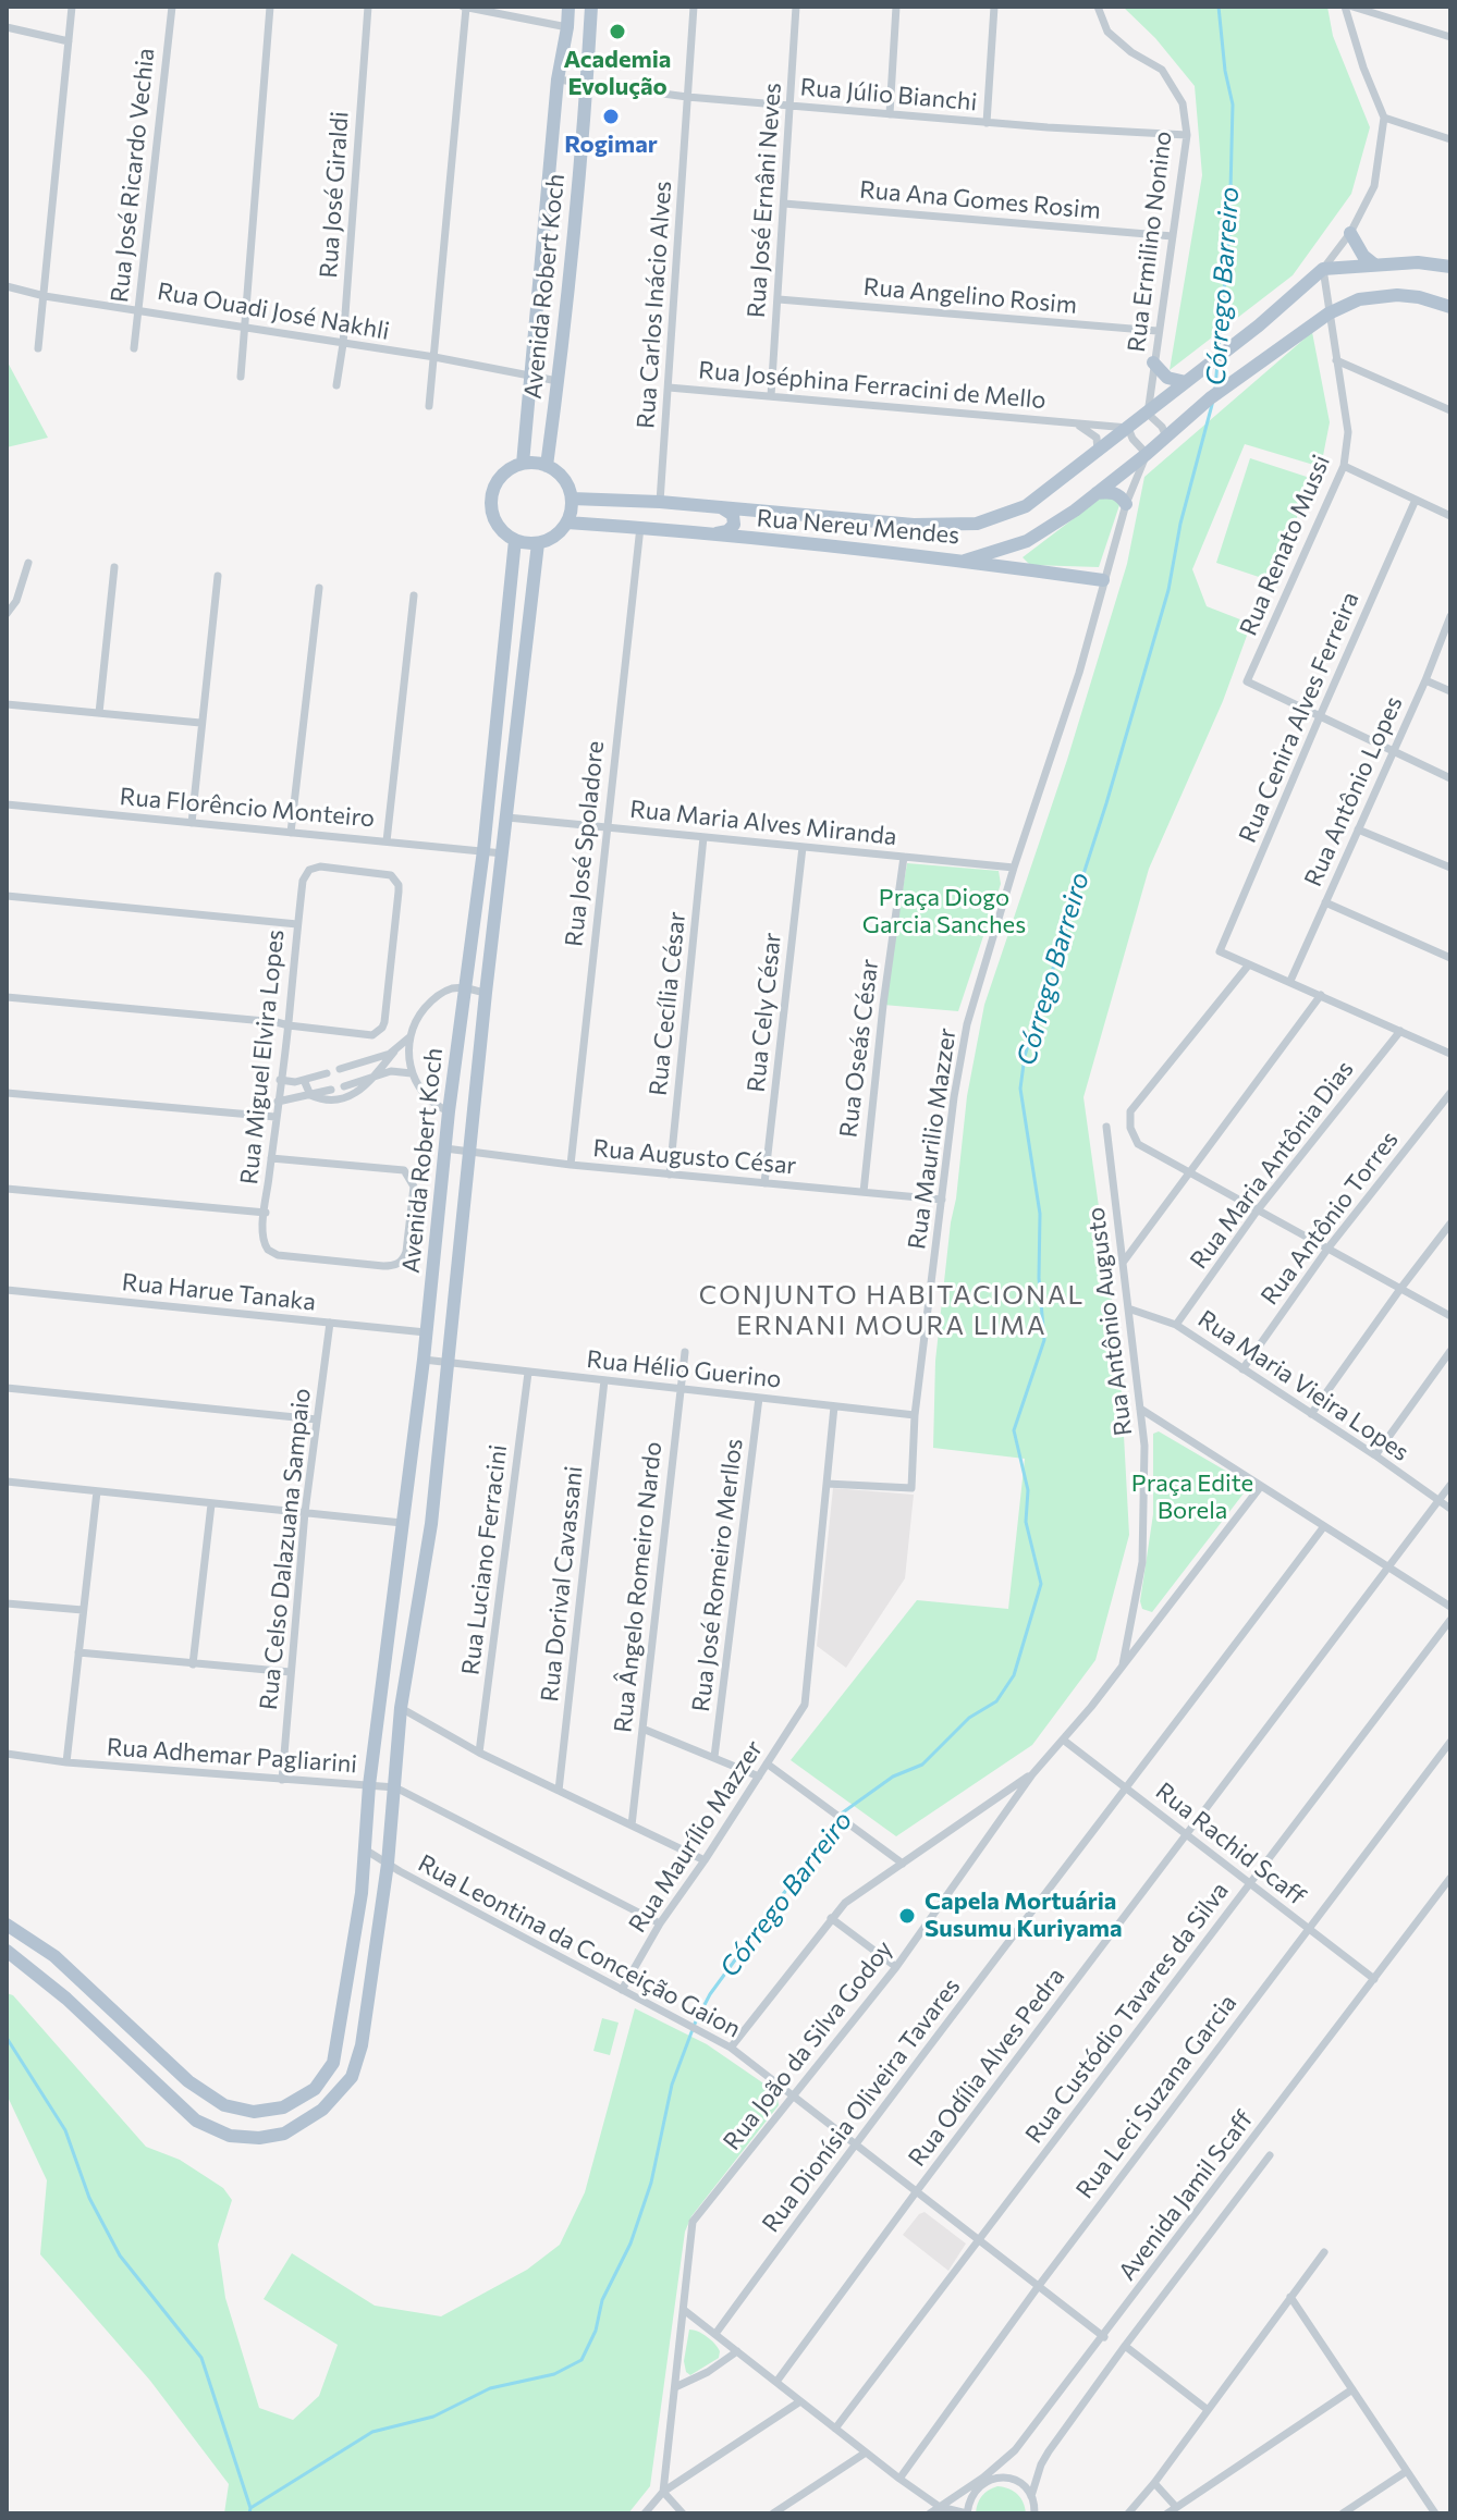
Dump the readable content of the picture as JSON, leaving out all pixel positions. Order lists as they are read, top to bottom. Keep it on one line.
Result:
{"streets":{"main road":["Avenida Robert Koch","Rua Nereu Mendes"],"street":["Rua Júlio Bianchi","Rua José Ricardo Vechia","Rua José Giraldi","Rua José Ernâni Neves","Rua Ana Gomes Rosim","Rua Ermilino Nonino","Rua Angelino Rosim","Rua Carlos Inácio Alves","Rua Ouadi José Nakhli","Rua Joséphina Ferracini de Mello","Rua Renato Mussi","Rua Cenira Alves Ferreira","Rua Antônio Lopes","Rua Florêncio Monteiro","Rua Maria Alves Miranda","Rua José Spoladore","Rua Cecília César","Rua Cely César","Rua Oseás César","Rua Miguel Elvira Lopes","Rua Maurilio Mazzer","Rua Augusto César","Rua Maria Antônia Dias","Rua Antônio Torres","Rua Harue Tanaka","Rua Antônio Augusto","Rua Hélio Guerino","Rua Maria Vieira Lopes","Rua Celso Dalazuana Sampaio","Rua Luciano Ferracini","Rua José Romeiro Merllos","Rua Dorival Cavassani","Rua Ângelo Romeiro Nardo","Rua Adhemar Pagliarini","Rua Maurílio Mazzer","Rua Rachid Scaff","Rua Leontina da Conceição Gaion","Rua Custódio Tavares da Silva","Rua João da Silva Godoy","Rua Odília Alves Pedra","Rua Leci Suzana Garcia","Rua Dionísia Oliveira Tavares","Avenida Jamil Scaff"]},"crossings":[["Rua Júlio Bianchi","Rua José Ernâni Neves"],["Rua Júlio Bianchi","Rua Ermilino Nonino"],["Rua Júlio Bianchi","Avenida Robert Koch"],["Rua Júlio Bianchi","Rua Carlos Inácio Alves"],["Rua José Ricardo Vechia","Rua Ouadi José Nakhli"],["Rua José Giraldi","Rua Ouadi José Nakhli"],["Rua José Ernâni Neves","Rua Ana Gomes Rosim"],["Rua José Ernâni Neves","Rua Angelino Rosim"],["Rua José Ernâni Neves","Rua Joséphina Ferracini de Mello"],["Rua Ana Gomes Rosim","Rua Ermilino Nonino"],["Rua Ermilino Nonino","Rua Angelino Rosim"],["Rua Ermilino Nonino","Rua Nereu Mendes"],["Avenida Robert Koch","Rua Ouadi José Nakhli"],["Avenida Robert Koch","Rua Nereu Mendes"],["Avenida Robert Koch","Rua Florêncio Monteiro"],["Avenida Robert Koch","Rua Maria Alves Miranda"],["Avenida Robert Koch","Rua Augusto César"],["Avenida Robert Koch","Rua Harue Tanaka"],["Avenida Robert Koch","Rua Hélio Guerino"],["Avenida Robert Koch","Rua Adhemar Pagliarini"],["Avenida Robert Koch","Rua Leontina da Conceição Gaion"],["Rua Carlos Inácio Alves","Rua Joséphina Ferracini de Mello"],["Rua Carlos Inácio Alves","Rua Nereu Mendes"],["Rua Joséphina Ferracini de Mello","Rua Nereu Mendes"],["Rua Nereu Mendes","Rua Renato Mussi"],["Rua Nereu Mendes","Rua José Spoladore"],["Rua Nereu Mendes","Rua Maurilio Mazzer"],["Rua Renato Mussi","Rua Cenira Alves Ferreira"],["Rua Maria Alves Miranda","Rua José Spoladore"],["Rua Maria Alves Miranda","Rua Cecília César"],["Rua Maria Alves Miranda","Rua Cely César"],["Rua Maria Alves Miranda","Rua Oseás César"],["Rua Maria Alves Miranda","Rua Maurilio Mazzer"],["Rua José Spoladore","Rua Augusto César"],["Rua Cecília César","Rua Augusto César"],["Rua Cely César","Rua Augusto César"],["Rua Oseás César","Rua Augusto César"],["Rua Maurilio Mazzer","Rua Augusto César"],["Rua Maurilio Mazzer","Rua Hélio Guerino"],["Rua Maurilio Mazzer","Rua Maurílio Mazzer"],["Rua Maria Antônia Dias","Rua Maria Vieira Lopes"],["Rua Antônio Torres","Rua Maria Vieira Lopes"],["Rua Harue Tanaka","Rua Celso Dalazuana Sampaio"],["Rua Antônio Augusto","Rua Maria Vieira Lopes"],["Rua Antônio Augusto","Rua João da Silva Godoy"],["Rua Hélio Guerino","Rua Luciano Ferracini"],["Rua Hélio Guerino","Rua José Romeiro Merllos"],["Rua Hélio Guerino","Rua Dorival Cavassani"],["Rua Hélio Guerino","Rua Ângelo Romeiro Nardo"],["Rua Maria Vieira Lopes","Rua Odília Alves Pedra"],["Rua Celso Dalazuana Sampaio","Rua Adhemar Pagliarini"],["Rua Maurílio Mazzer","Rua Leontina da Conceição Gaion"],["Rua Rachid Scaff","Rua Custódio Tavares da Silva"],["Rua Rachid Scaff","Rua João da Silva Godoy"],["Rua Rachid Scaff","Rua Odília Alves Pedra"],["Rua Rachid Scaff","Rua Leci Suzana Garcia"],["Rua Rachid Scaff","Rua Dionísia Oliveira Tavares"],["Rua Rachid Scaff","Avenida Jamil Scaff"],["Rua Leontina da Conceição Gaion","Rua Custódio Tavares da Silva"],["Rua Leontina da Conceição Gaion","Rua João da Silva Godoy"],["Rua Leontina da Conceição Gaion","Rua Odília Alves Pedra"],["Rua Leontina da Conceição Gaion","Rua Leci Suzana Garcia"],["Rua Leontina da Conceição Gaion","Rua Dionísia Oliveira Tavares"],["Rua Leontina da Conceição Gaion","Avenida Jamil Scaff"]],"districts":["CONJUNTO HABITACIONAL ERNANI MOURA LIMA"],"water":["Córrego Barreiro"],"parks":["Praça Diogo Garcia Sanches","Praça Edite Borela"],"places":["Academia Evolução","Rogimar","Capela Mortuária Susumu Kuriyama"]}
